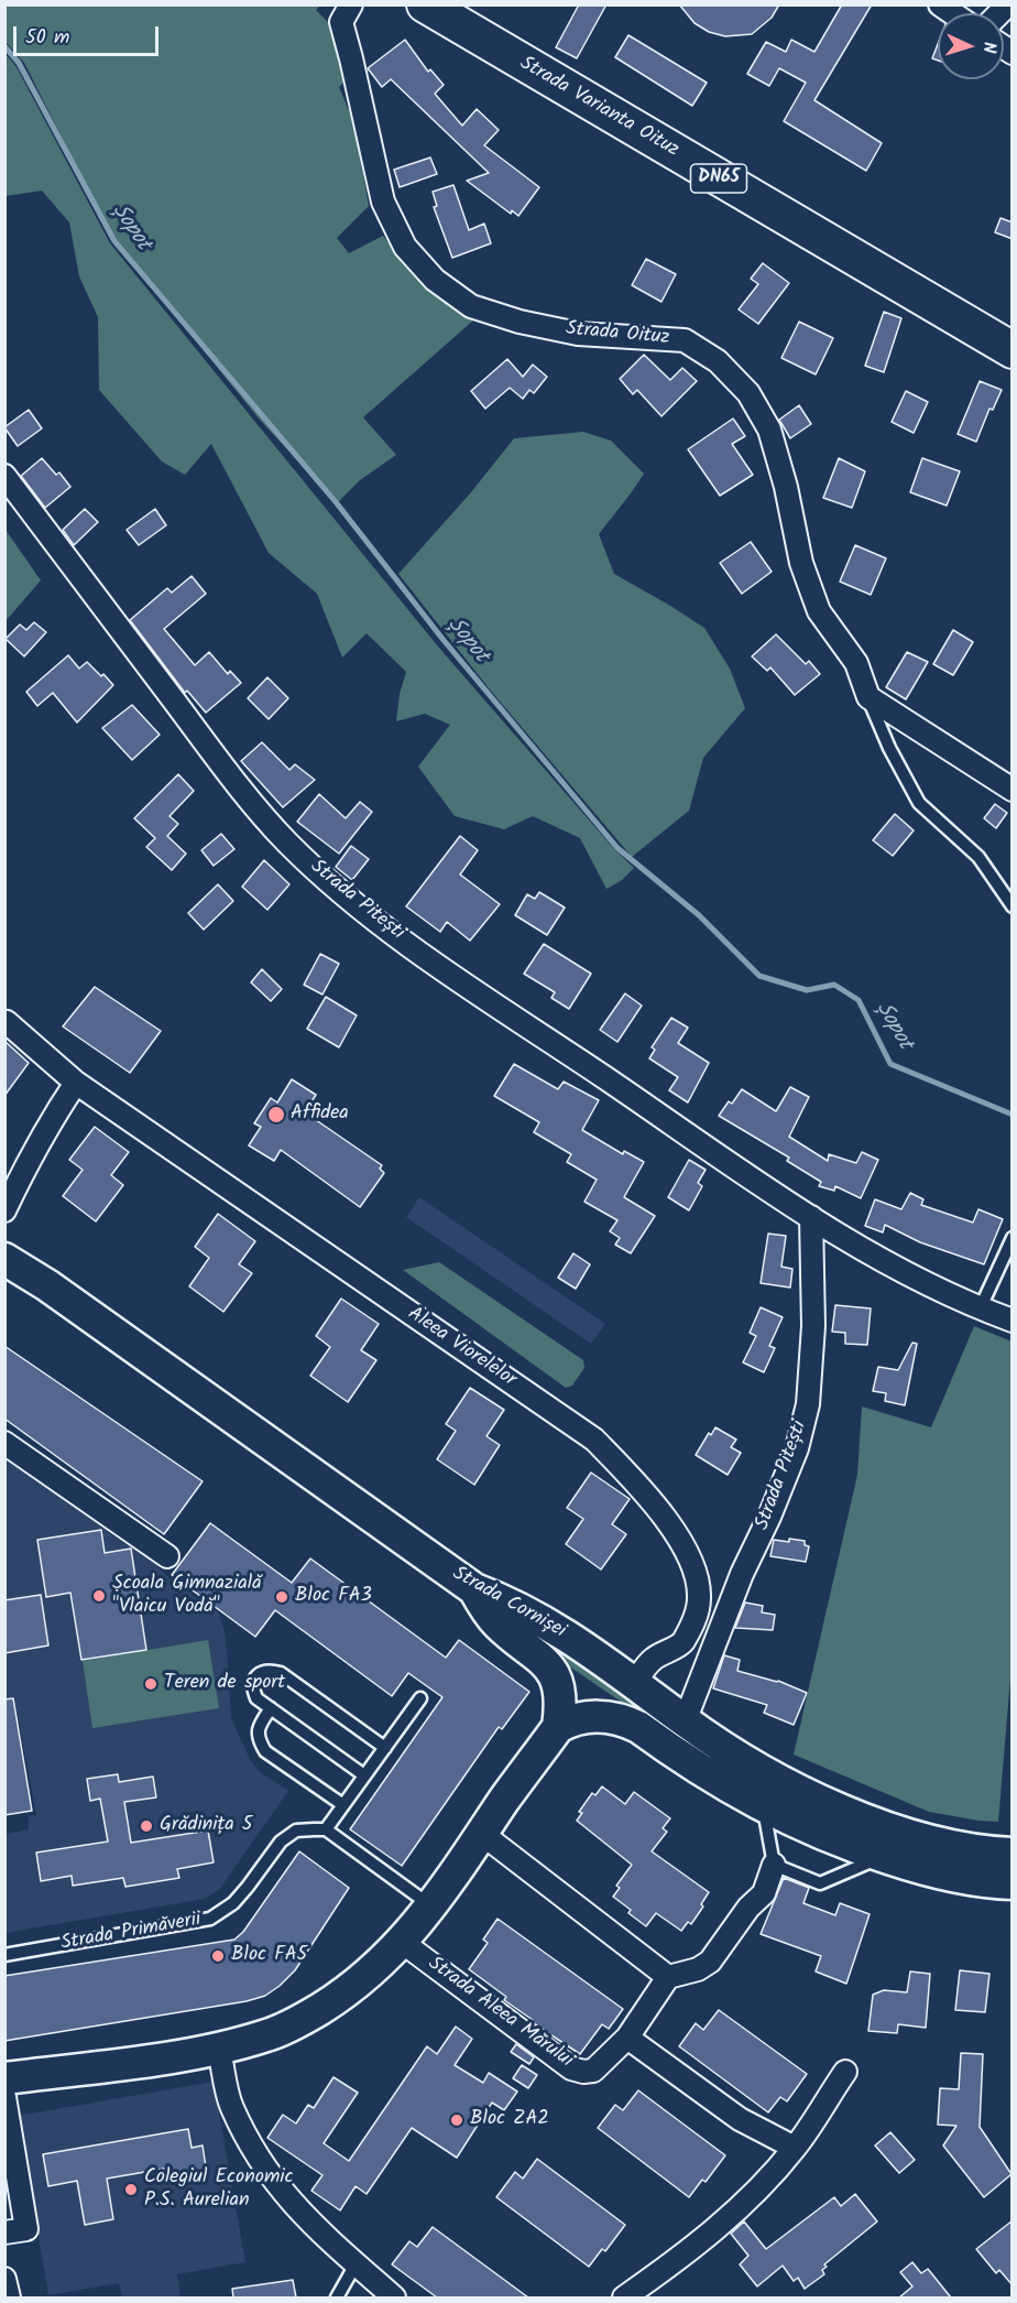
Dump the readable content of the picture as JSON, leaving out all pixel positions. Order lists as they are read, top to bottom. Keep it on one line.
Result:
{"streets":{"main road":["Strada Varianta Oituz","DN65"],"street":["Strada Oituz","Strada Pitești","Aleea Viorelelor","Strada Cornișei","Strada Aleea Mărului"],"lane":["Strada Primăverii"]},"crossings":[["Strada Pitești","Strada Cornișei"],["Aleea Viorelelor","Strada Cornișei"]],"water":["Șopot"],"places":["Affidea","Școala Gimnazială \"Vlaicu Vodă\"","Bloc FA3","Teren de sport","Grădinița 5","Bloc FA5","Bloc ZA2","Colegiul Economic P.S. Aurelian"],"scale_bar":"50 m","north":"right"}
